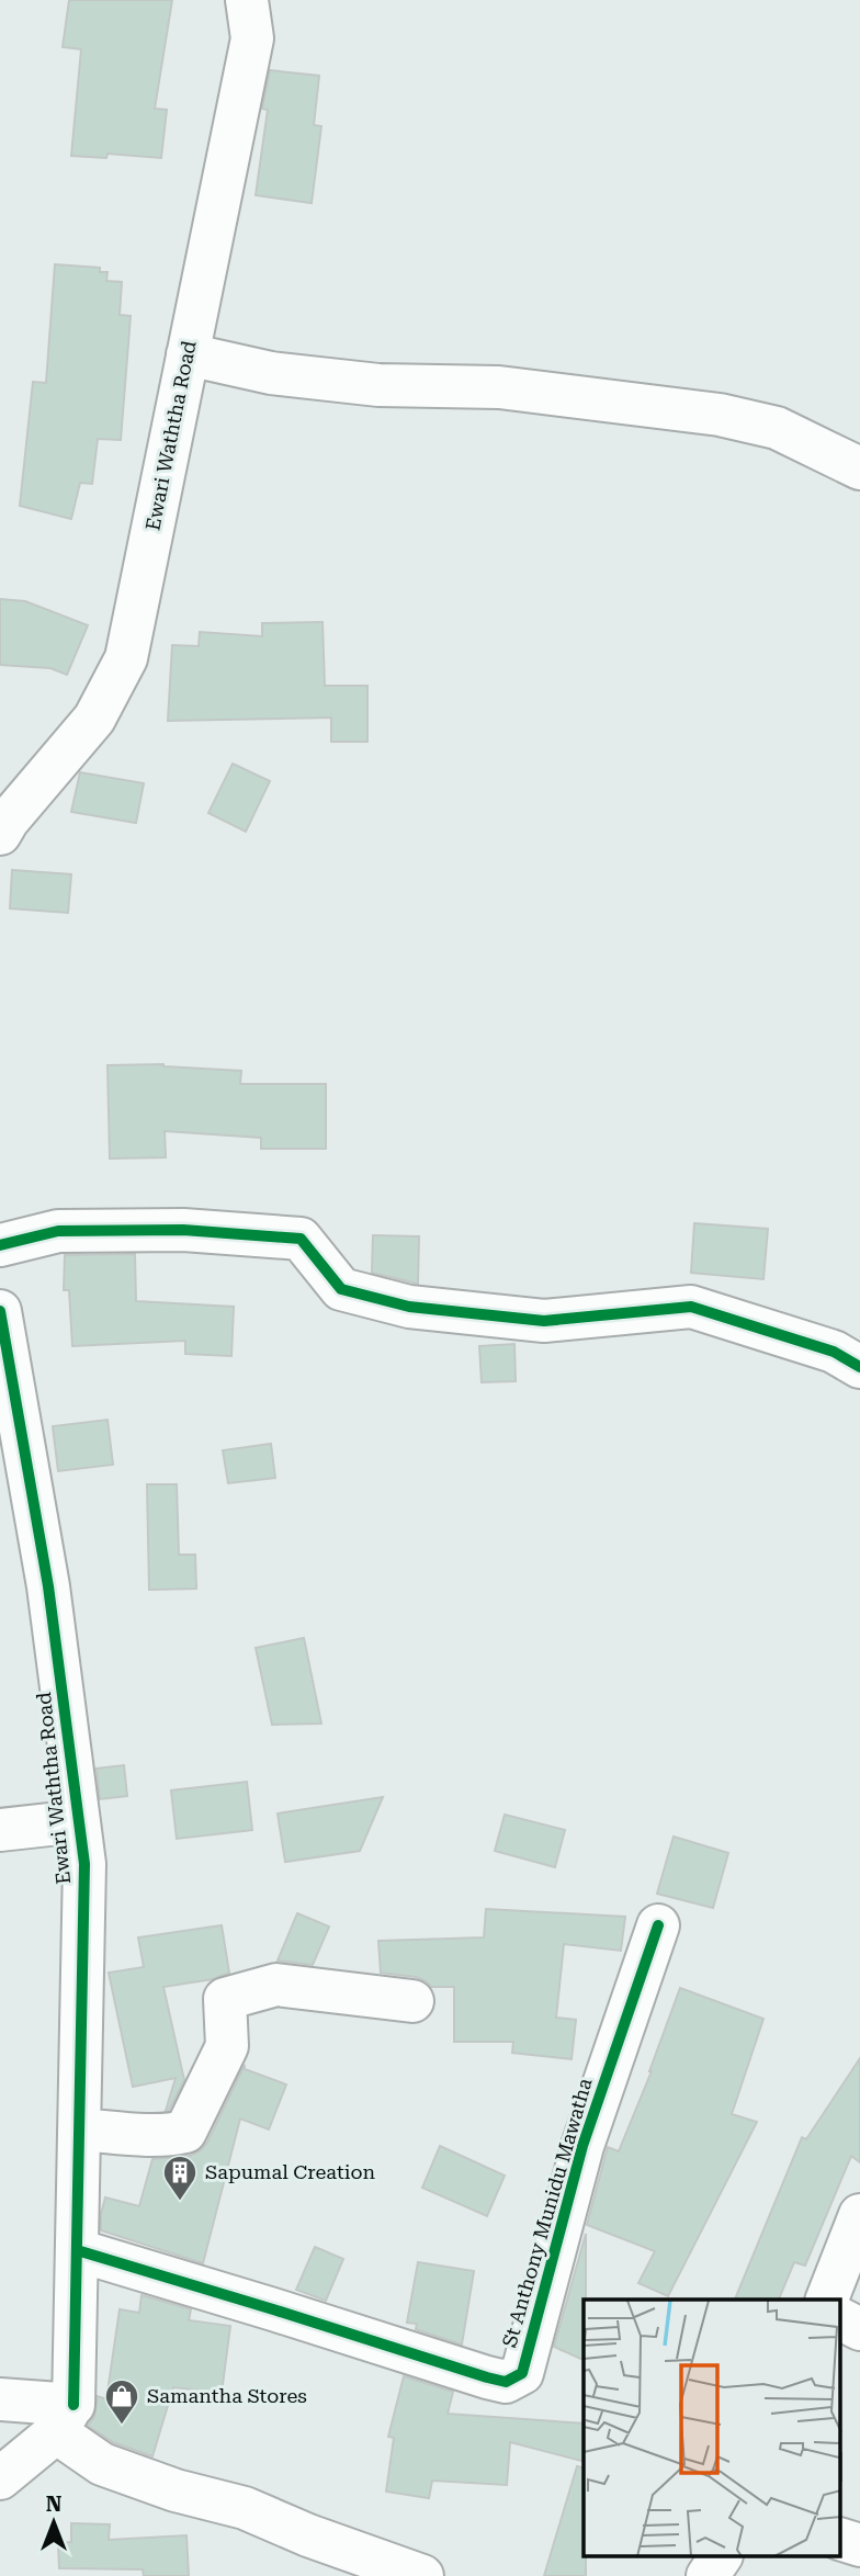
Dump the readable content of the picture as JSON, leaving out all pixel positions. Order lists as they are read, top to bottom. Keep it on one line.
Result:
{"streets":{"street":["Ewari Waththa Road","St Anthony Munidu Mawatha"]},"crossings":[["Ewari Waththa Road","St Anthony Munidu Mawatha"]],"places":{"building":["Sapumal Creation"],"shop":["Samantha Stores"]},"north":"top"}
